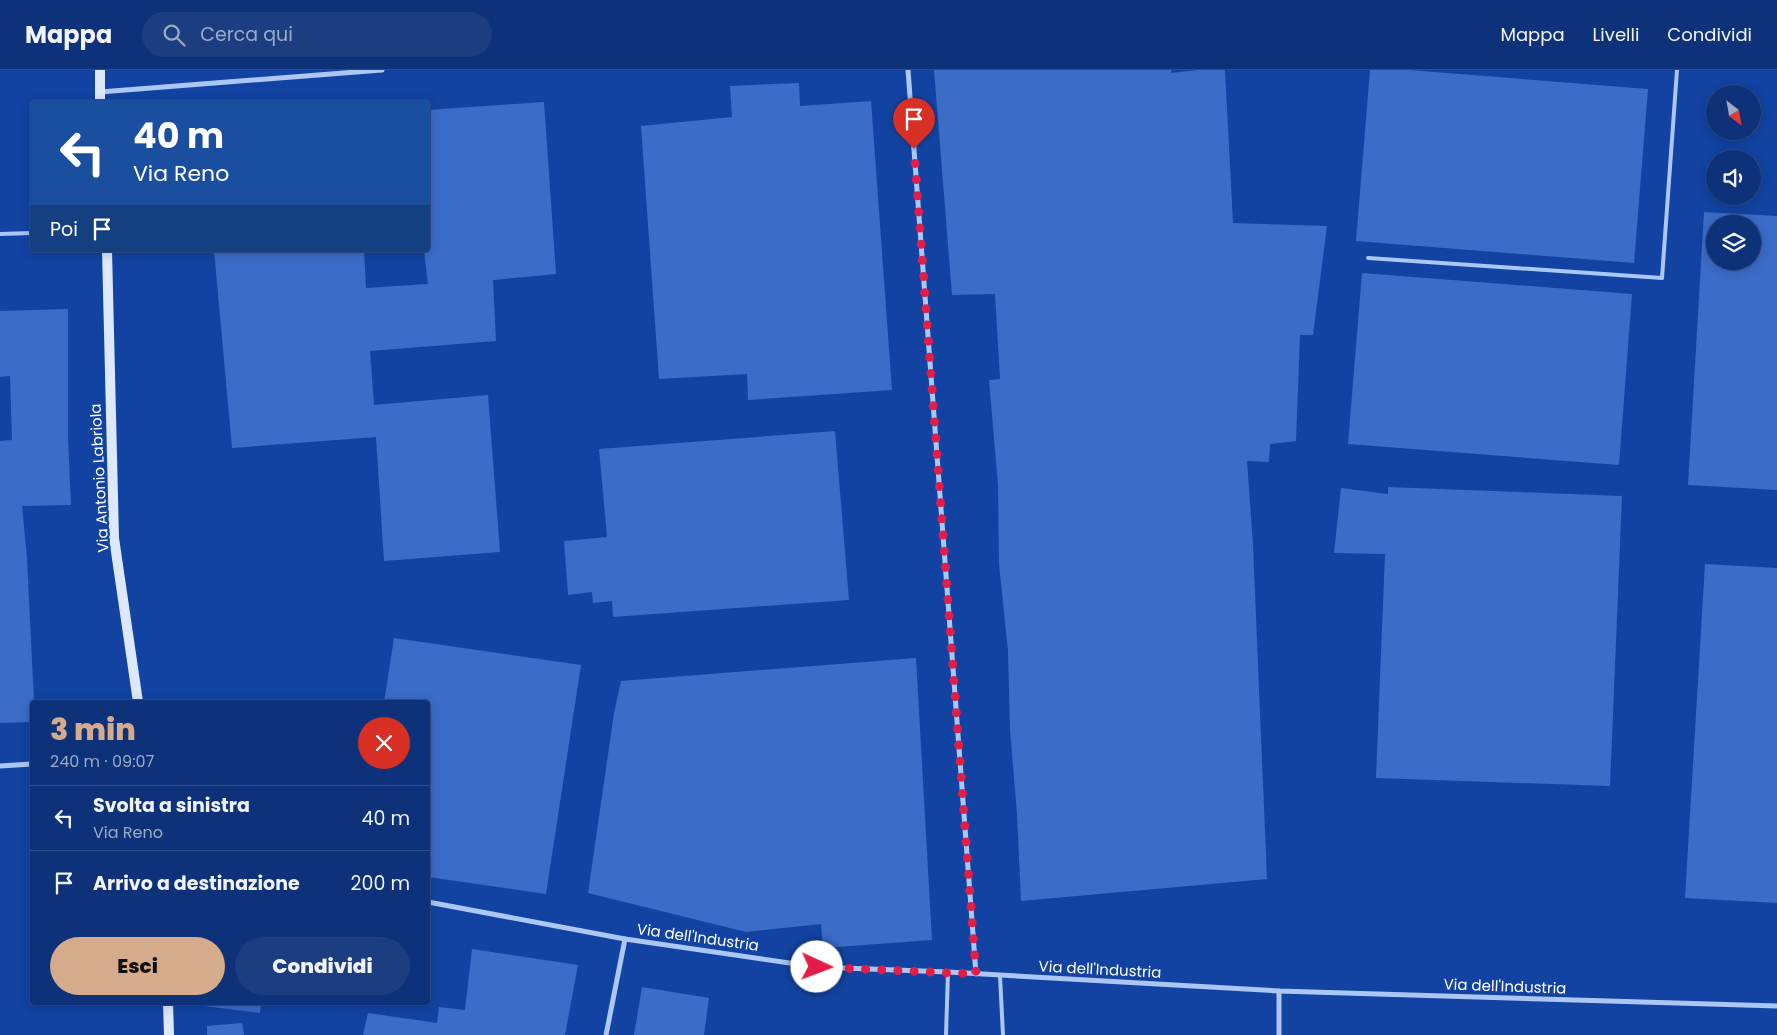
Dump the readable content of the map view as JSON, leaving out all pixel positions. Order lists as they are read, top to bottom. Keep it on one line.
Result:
{"streets":{"street":["Via Antonio Labriola","Via dell'Industria"]},"north":"bottom right","page":{"header":"Mappa","search":"Cerca qui","nav":["Mappa","Livelli","Condividi"],"turn":["40 m","Via Reno"],"then":"Poi","heading":["3 min","240 m · 09:07"],"list":[{"name":"Svolta a sinistra","note":"Via Reno","value":"40 m"},{"name":"Arrivo a destinazione","value":"200 m"}],"buttons":["Esci","Condividi"]}}
